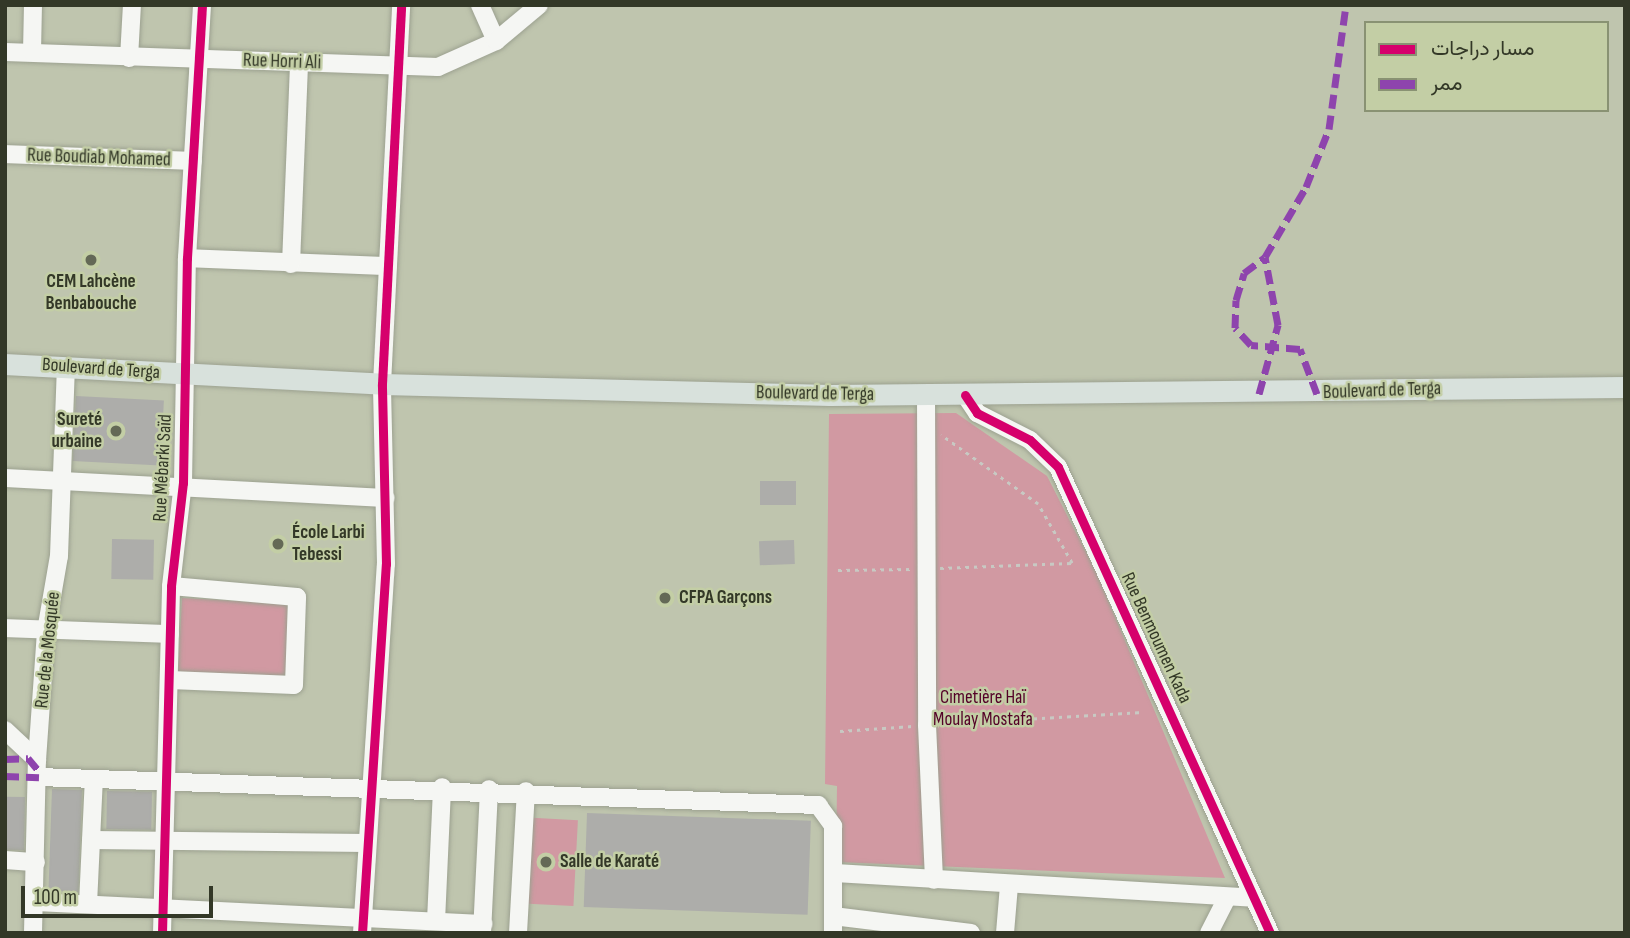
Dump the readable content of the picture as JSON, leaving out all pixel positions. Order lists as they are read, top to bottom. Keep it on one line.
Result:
{"streets":{"main road":["Boulevard de Terga"],"street":["Rue Horri Ali","Rue Boudiab Mohamed","Rue Mébarki Saïd","Rue Benmoumen Kada","Rue de la Mosquée"]},"crossings":[["Rue Horri Ali","Rue Mébarki Saïd"],["Rue Boudiab Mohamed","Rue Mébarki Saïd"],["Boulevard de Terga","Rue Mébarki Saïd"],["Boulevard de Terga","Rue Benmoumen Kada"],["Boulevard de Terga","Rue de la Mosquée"]],"parks":["Cimetière Haï Moulay Mostafa"],"places":["CEM Lahcène Benbabouche","Sureté urbaine","École Larbi Tebessi","CFPA Garçons","Salle de Karaté"],"legend":["مسار دراجات","ممر"],"scale_bar":"100 m"}
